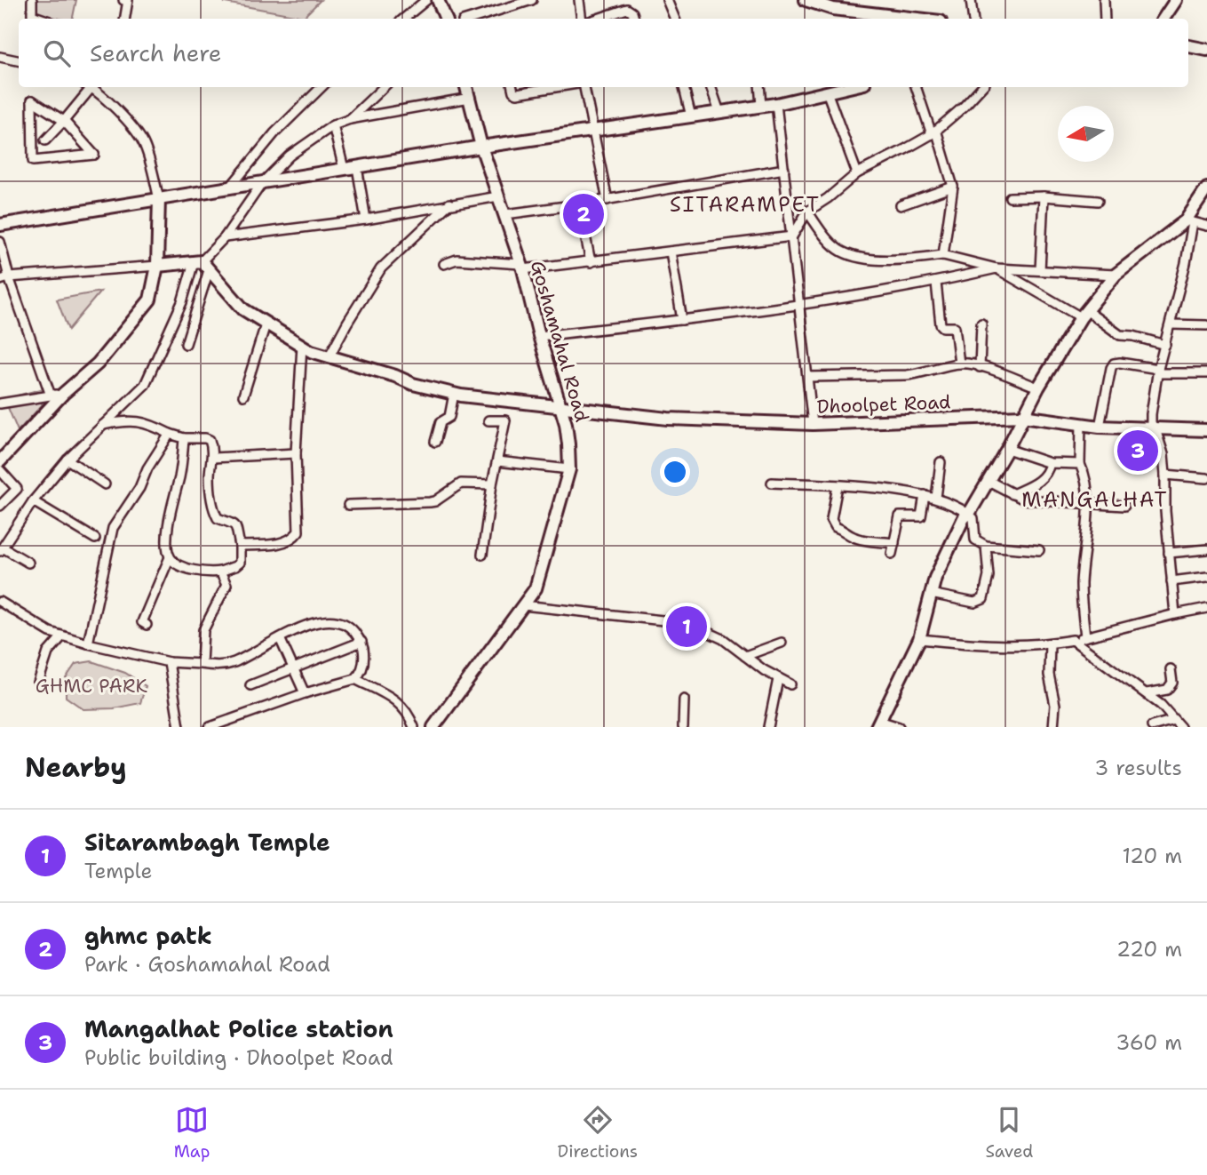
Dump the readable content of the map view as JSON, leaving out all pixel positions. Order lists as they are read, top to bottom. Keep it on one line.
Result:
{"streets":{"street":["Goshamahal Road","Dhoolpet Road"]},"crossings":[["Goshamahal Road","Dhoolpet Road"]],"districts":["SITARAMPET","MANGALHAT"],"parks":["GHMC PARK"],"north":"left","page":{"search":"Search here","pins":["2","3","1"],"heading":["Nearby","3 results"],"list":[{"mark":"1","name":"Sitarambagh Temple","note":"Temple","value":"120 m"},{"mark":"2","name":"ghmc patk","note":"Park · Goshamahal Road","value":"220 m"},{"mark":"3","name":"Mangalhat Police station","note":"Public building · Dhoolpet Road","value":"360 m"}],"nav":["Map","Directions","Saved"]}}
